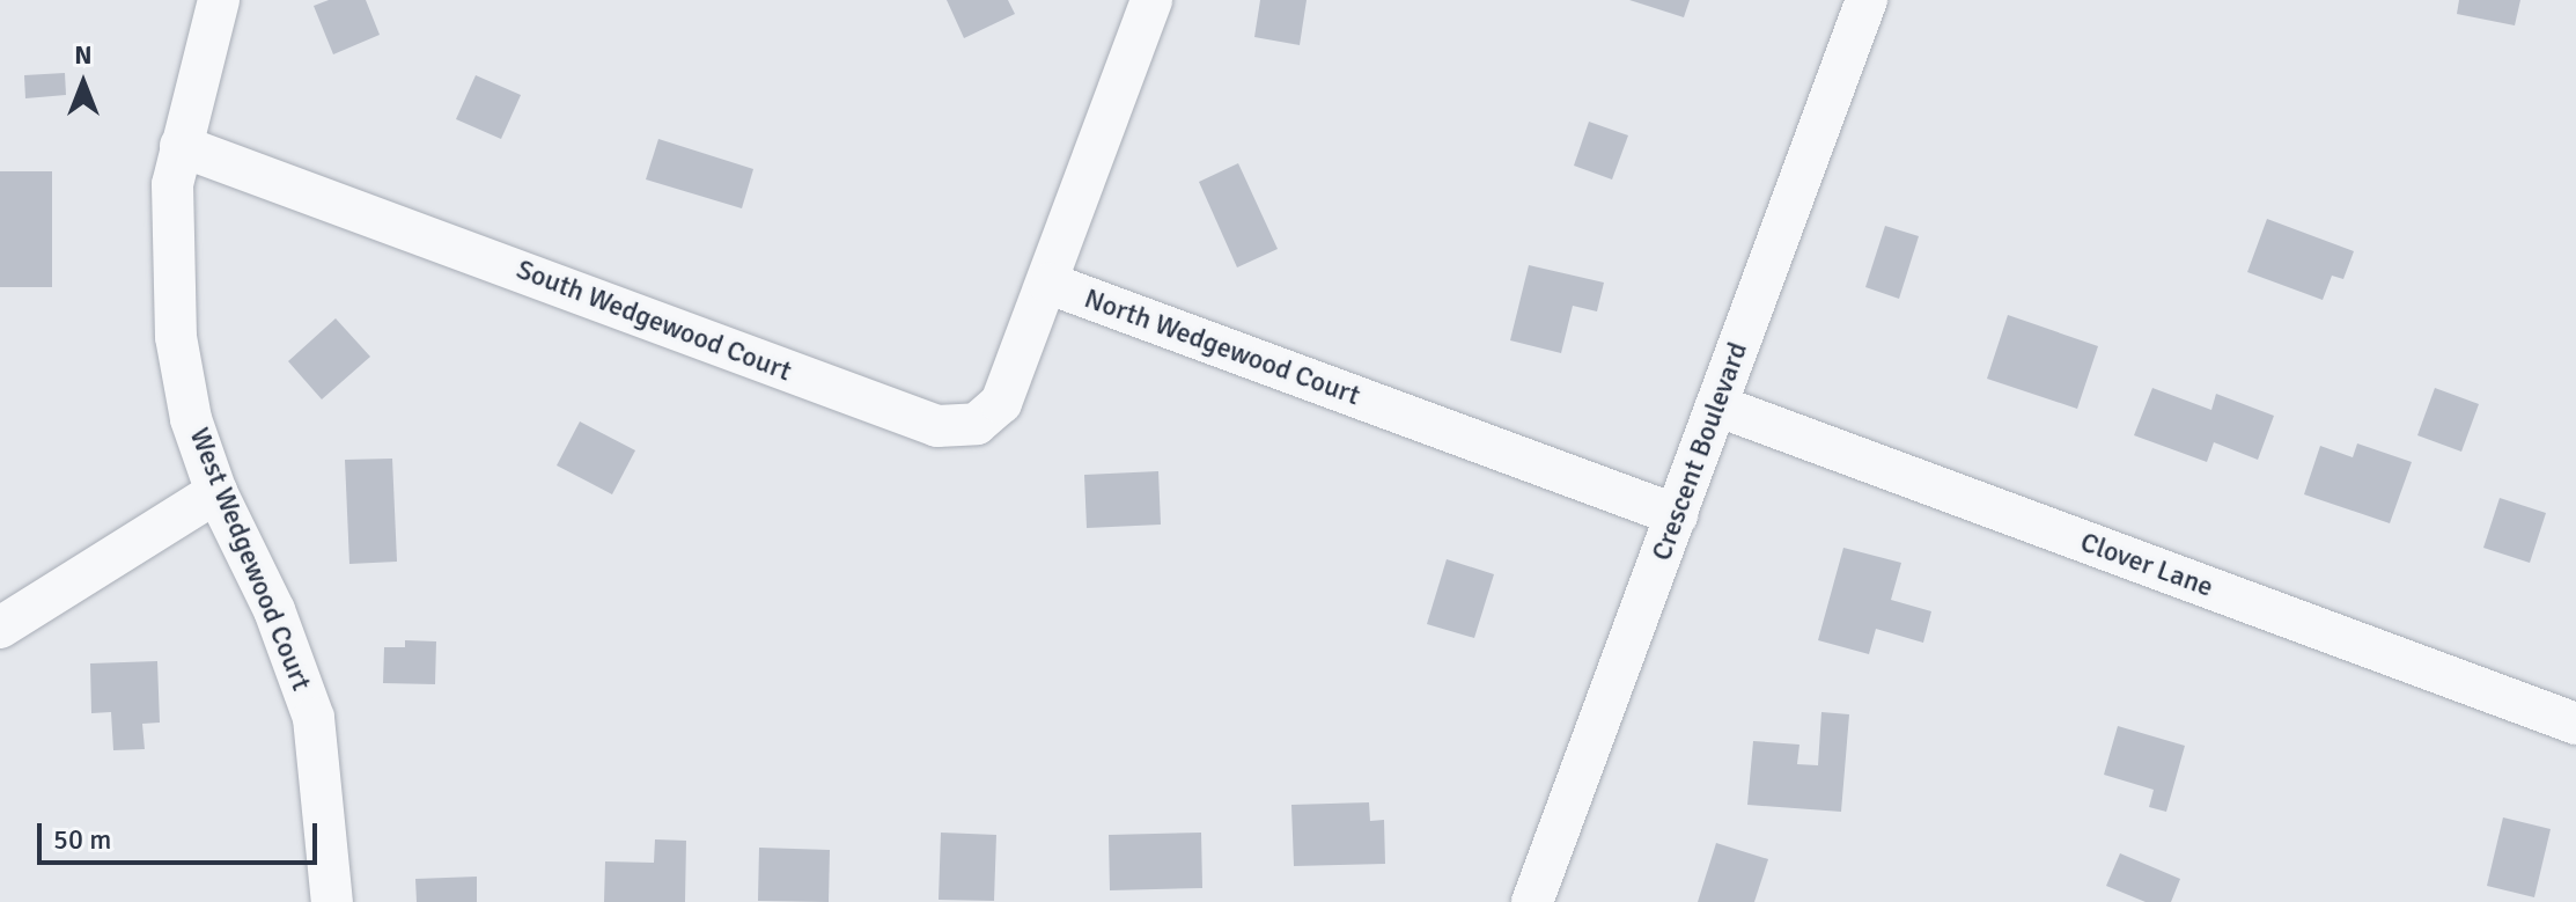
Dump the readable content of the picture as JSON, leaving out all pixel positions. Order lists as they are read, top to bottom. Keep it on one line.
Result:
{"streets":{"street":["South Wedgewood Court","North Wedgewood Court","Crescent Boulevard","West Wedgewood Court","Clover Lane"]},"crossings":[["South Wedgewood Court","North Wedgewood Court"],["South Wedgewood Court","West Wedgewood Court"],["North Wedgewood Court","Crescent Boulevard"],["Crescent Boulevard","Clover Lane"]],"scale_bar":"50 m","north":"top"}
